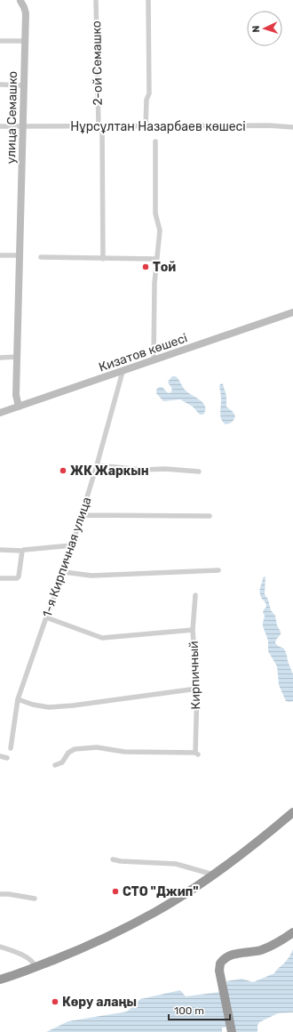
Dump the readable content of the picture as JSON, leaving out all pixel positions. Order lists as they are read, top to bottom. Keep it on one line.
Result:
{"streets":{"street":["2-ой Семашко","улица Семашко","Нұрсұлтан Назарбаев көшесі","Кизатов көшесі","1-я Кирпичная улица","Кирпичный"]},"crossings":[["2-ой Семашко","Нұрсұлтан Назарбаев көшесі"],["улица Семашко","Нұрсұлтан Назарбаев көшесі"],["улица Семашко","Кизатов көшесі"],["Кизатов көшесі","1-я Кирпичная улица"]],"places":["Той","ЖК Жаркын","СТО \"Джип\"","Көру алаңы"],"scale_bar":"100 m","north":"left"}
